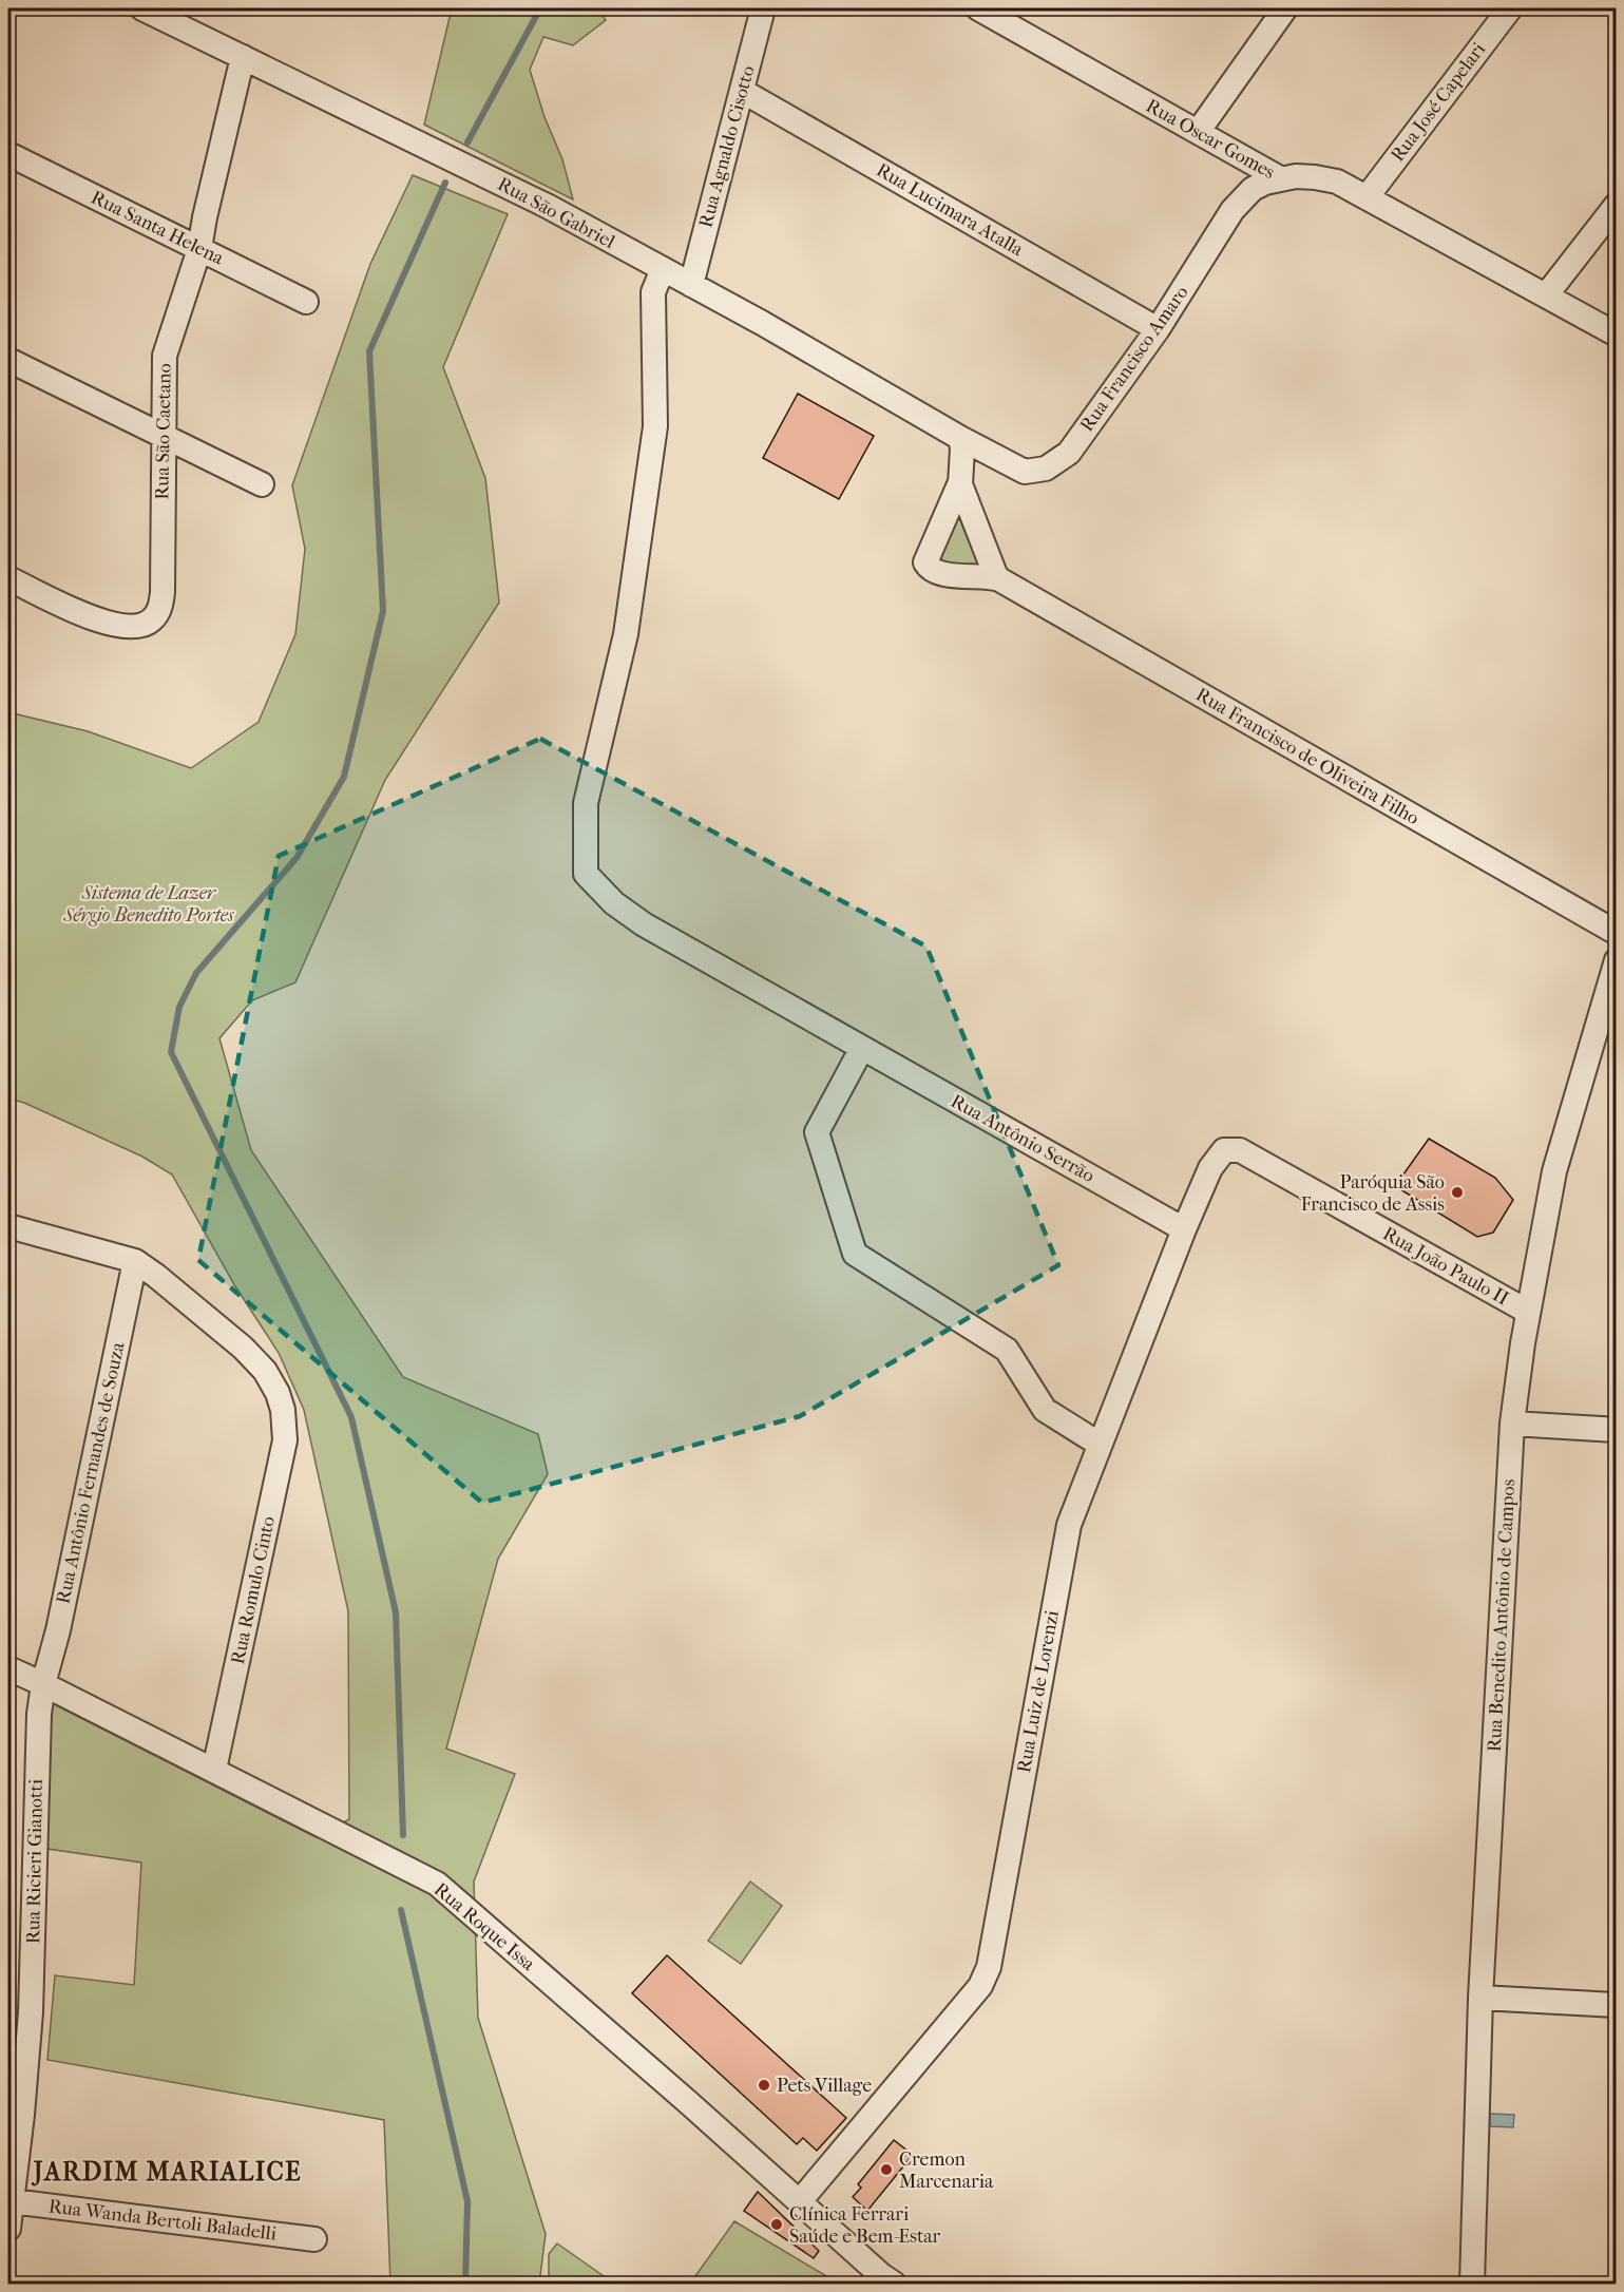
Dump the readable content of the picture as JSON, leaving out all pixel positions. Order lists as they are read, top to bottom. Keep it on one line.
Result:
{"streets":{"street":["Rua José Capelari","Rua Oscar Gomes","Rua Agnaldo Cisotto","Rua Lucimara Atalla","Rua São Gabriel","Rua Santa Helena","Rua Francisco Amaro","Rua São Caetano","Rua Francisco de Oliveira Filho","Rua Antônio Serrão","Rua João Paulo II","Rua Antônio Fernandes de Souza","Rua Romulo Cinto","Rua Benedito Antônio de Campos","Rua Luiz de Lorenzi","Rua Ricieri Gianotti","Rua Roque Issa","Rua Wanda Bertoli Baladelli"]},"crossings":[["Rua José Capelari","Rua Oscar Gomes"],["Rua Oscar Gomes","Rua Francisco Amaro"],["Rua Agnaldo Cisotto","Rua Lucimara Atalla"],["Rua Agnaldo Cisotto","Rua São Gabriel"],["Rua Lucimara Atalla","Rua Francisco Amaro"],["Rua São Gabriel","Rua Francisco Amaro"],["Rua São Gabriel","Rua São Caetano"],["Rua São Gabriel","Rua Francisco de Oliveira Filho"],["Rua São Gabriel","Rua Antônio Serrão"],["Rua Santa Helena","Rua São Caetano"],["Rua Francisco Amaro","Rua Francisco de Oliveira Filho"],["Rua Antônio Serrão","Rua Luiz de Lorenzi"],["Rua João Paulo II","Rua Benedito Antônio de Campos"],["Rua João Paulo II","Rua Luiz de Lorenzi"],["Rua Antônio Fernandes de Souza","Rua Romulo Cinto"],["Rua Antônio Fernandes de Souza","Rua Ricieri Gianotti"],["Rua Antônio Fernandes de Souza","Rua Roque Issa"],["Rua Romulo Cinto","Rua Roque Issa"],["Rua Luiz de Lorenzi","Rua Roque Issa"],["Rua Ricieri Gianotti","Rua Roque Issa"],["Rua Ricieri Gianotti","Rua Wanda Bertoli Baladelli"]],"districts":["JARDIM MARIALICE"],"parks":["Sistema de Lazer Sérgio Benedito Portes"],"places":["Paróquia São Francisco de Assis","Pets Village","Cremon Marcenaria","Clínica Ferrari Saúde e Bem-Estar"]}
